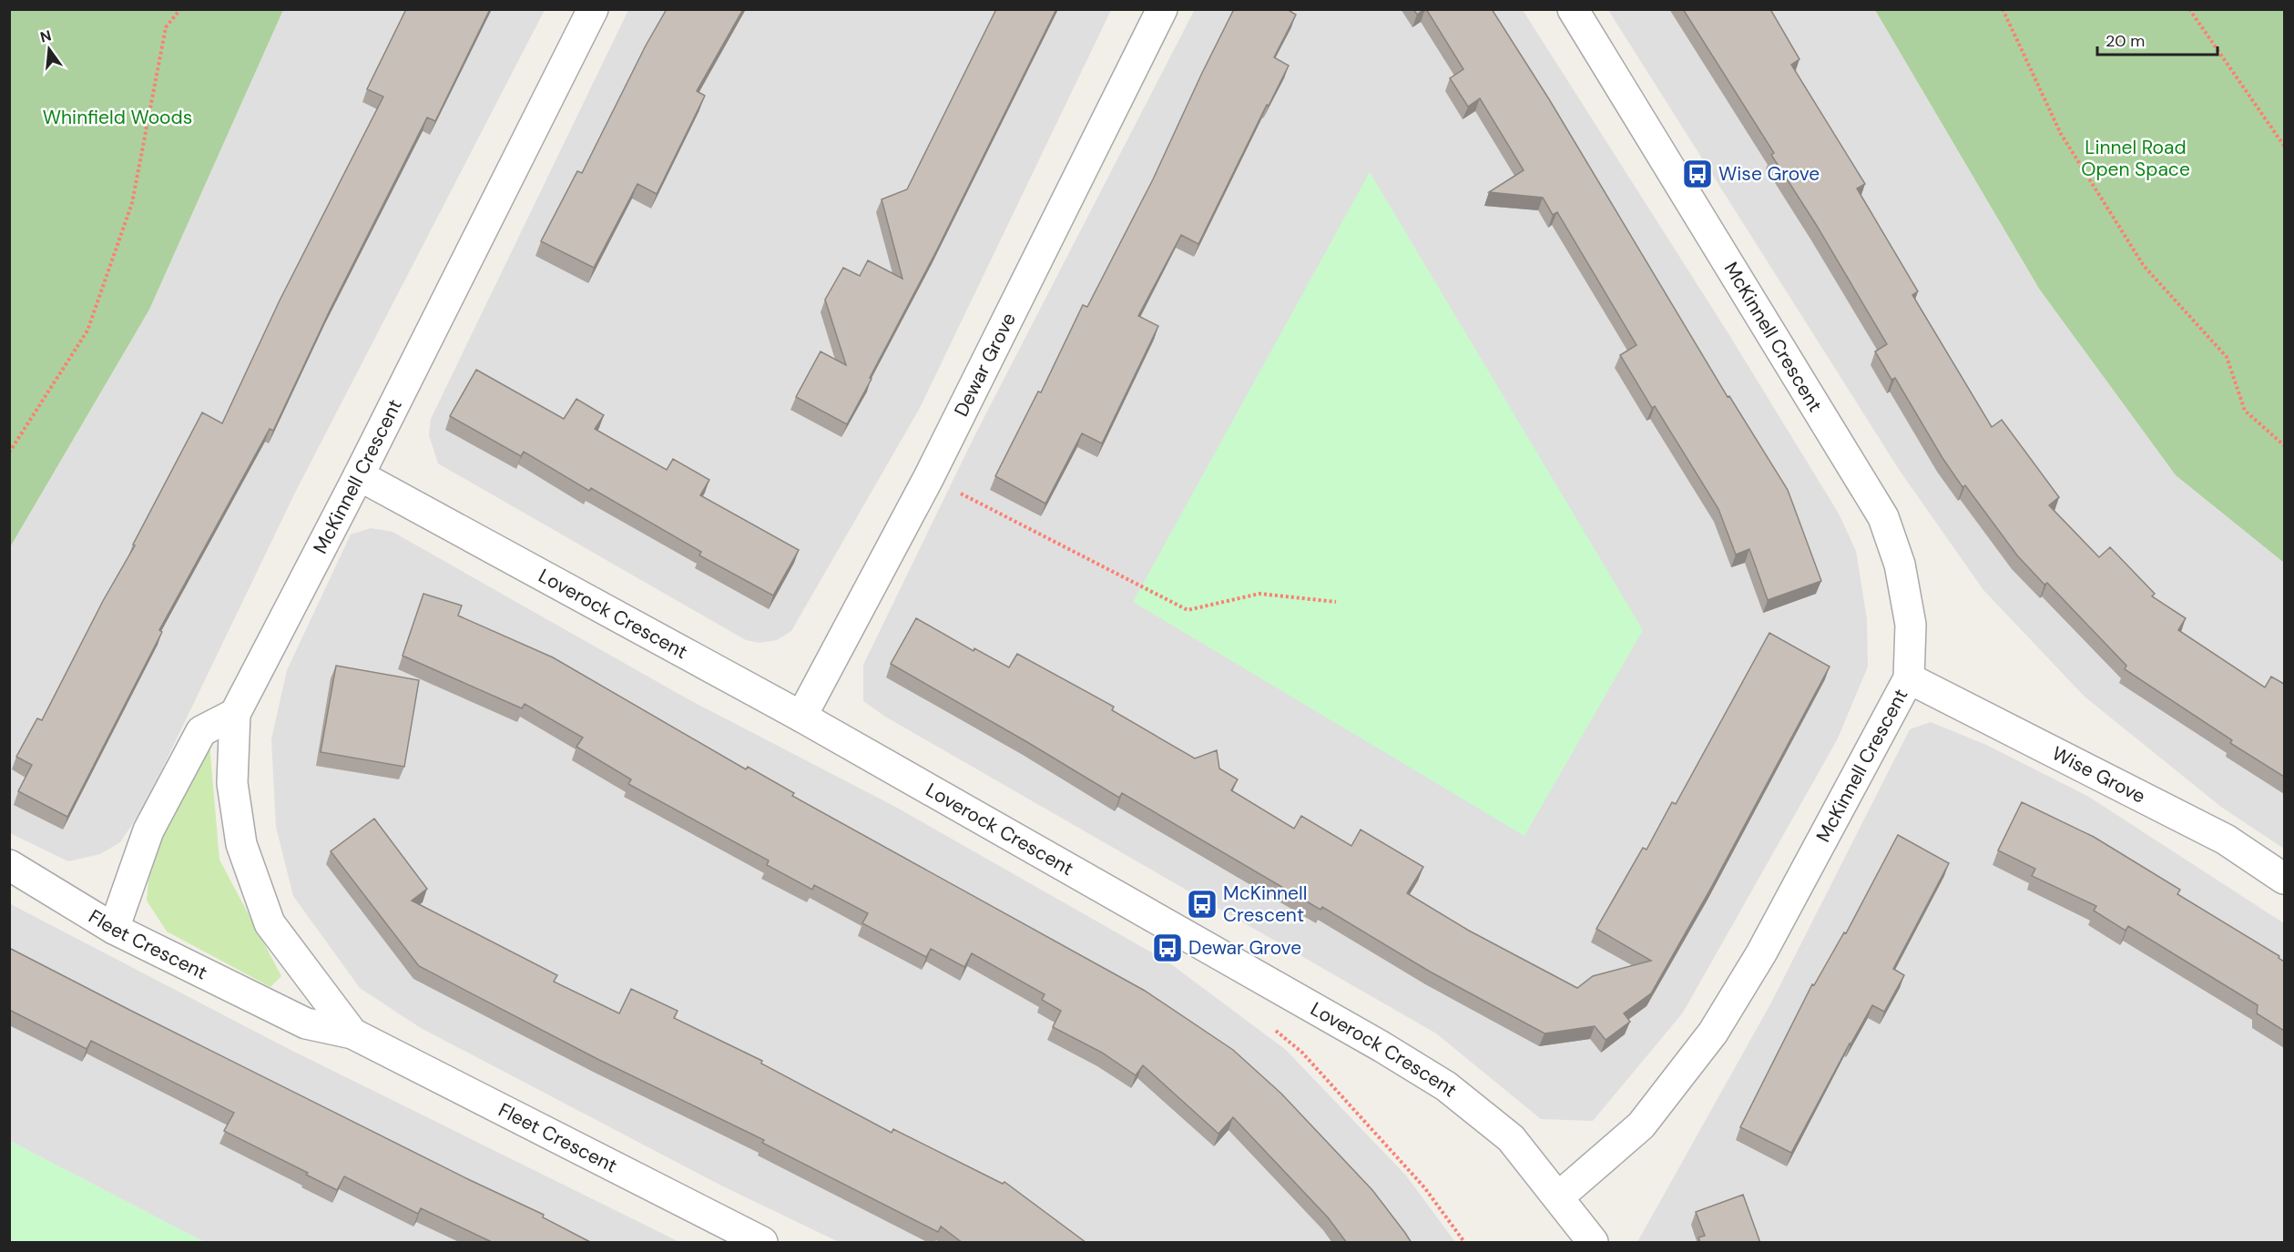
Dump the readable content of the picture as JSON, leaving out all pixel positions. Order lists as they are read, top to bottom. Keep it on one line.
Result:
{"streets":{"street":["McKinnell Crescent","Dewar Grove","Loverock Crescent","Wise Grove","Fleet Crescent"]},"crossings":[["McKinnell Crescent","Loverock Crescent"],["McKinnell Crescent","Wise Grove"],["McKinnell Crescent","Fleet Crescent"],["Dewar Grove","Loverock Crescent"]],"parks":["Whinfield Woods","Linnel Road Open Space"],"places":{"bus stop":["Wise Grove","McKinnell Crescent","Dewar Grove"]},"scale_bar":"20 m","north":"top"}
